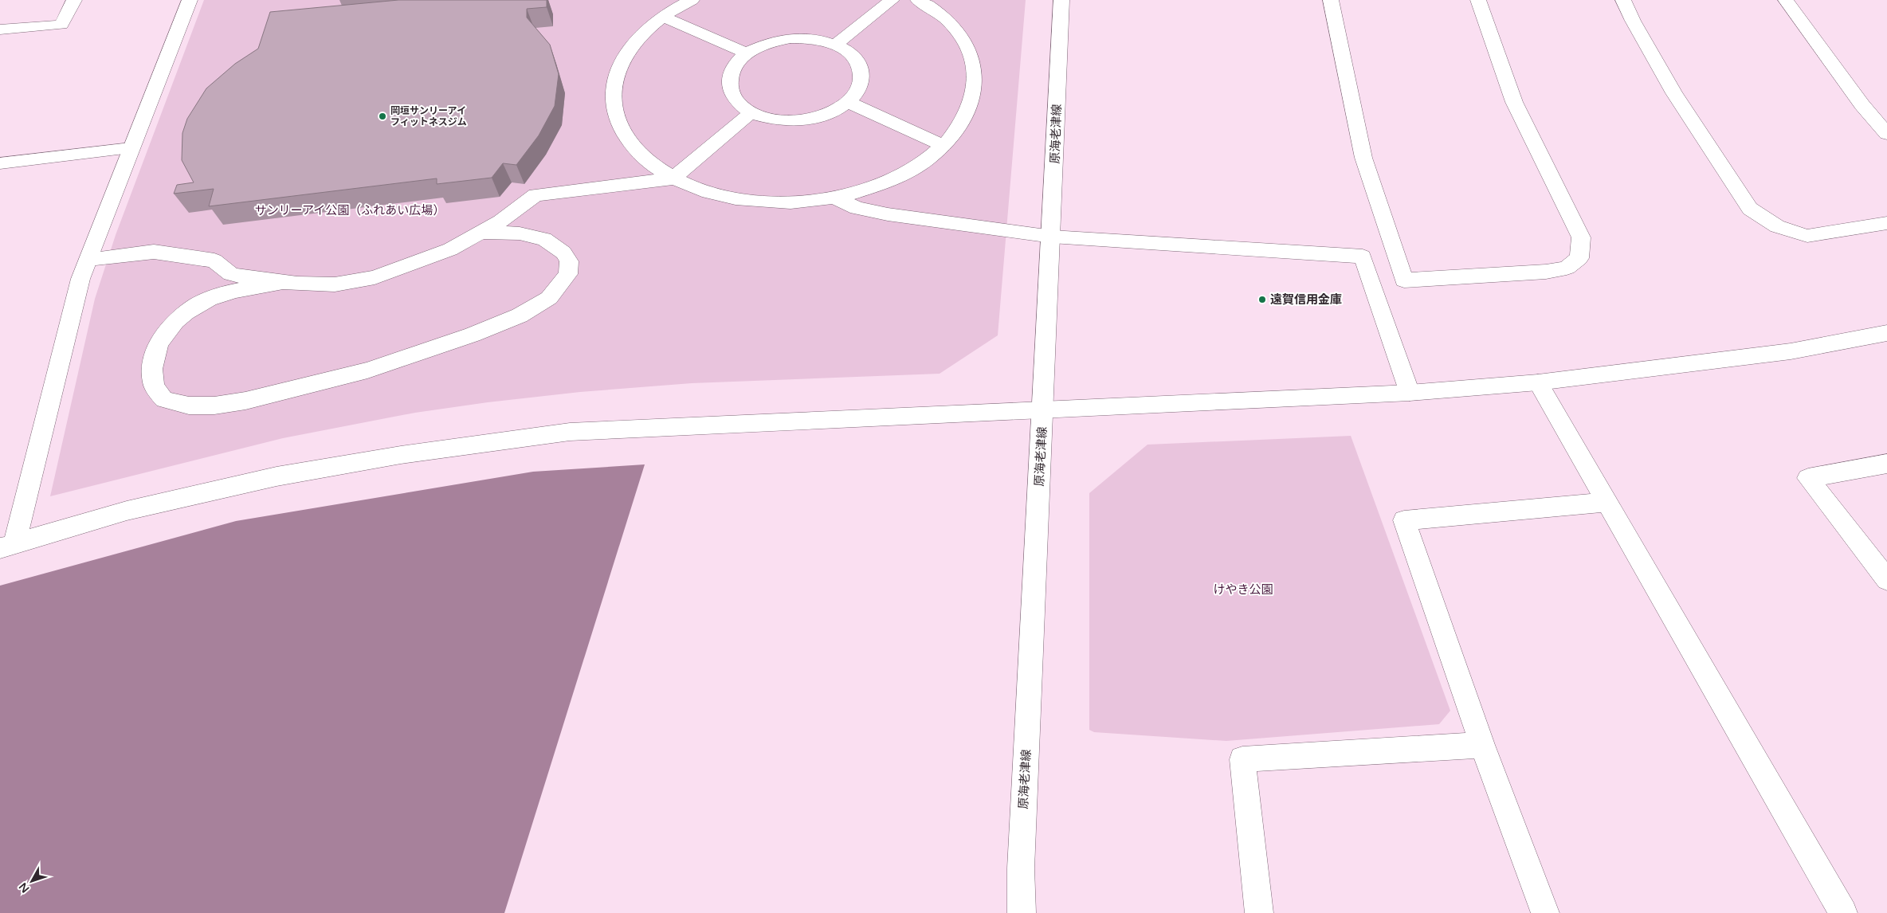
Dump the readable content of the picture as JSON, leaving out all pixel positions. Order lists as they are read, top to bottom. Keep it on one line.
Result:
{"streets":{"street":["原海老津線"]},"parks":["サンリーアイ公園（ふれあい広場）","けやき公園"],"places":["岡垣サンリーアイ フィットネスジム","遠賀信用金庫"],"north":"bottom left"}
